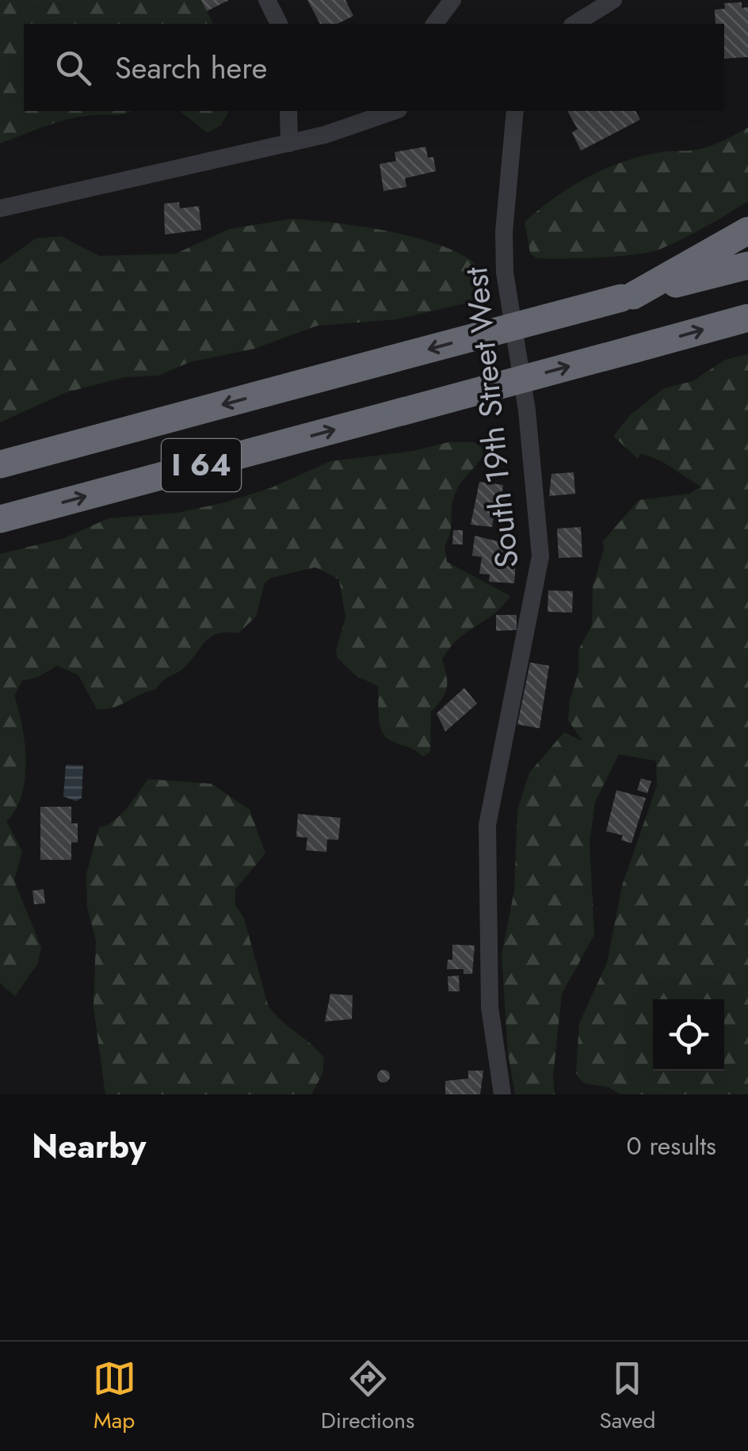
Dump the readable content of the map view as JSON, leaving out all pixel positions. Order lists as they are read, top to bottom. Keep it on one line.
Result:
{"streets":{"highway":["I 64"],"street":["South 19th Street West"]},"page":{"search":"Search here","heading":["Nearby","0 results"],"nav":["Map","Directions","Saved"]}}
